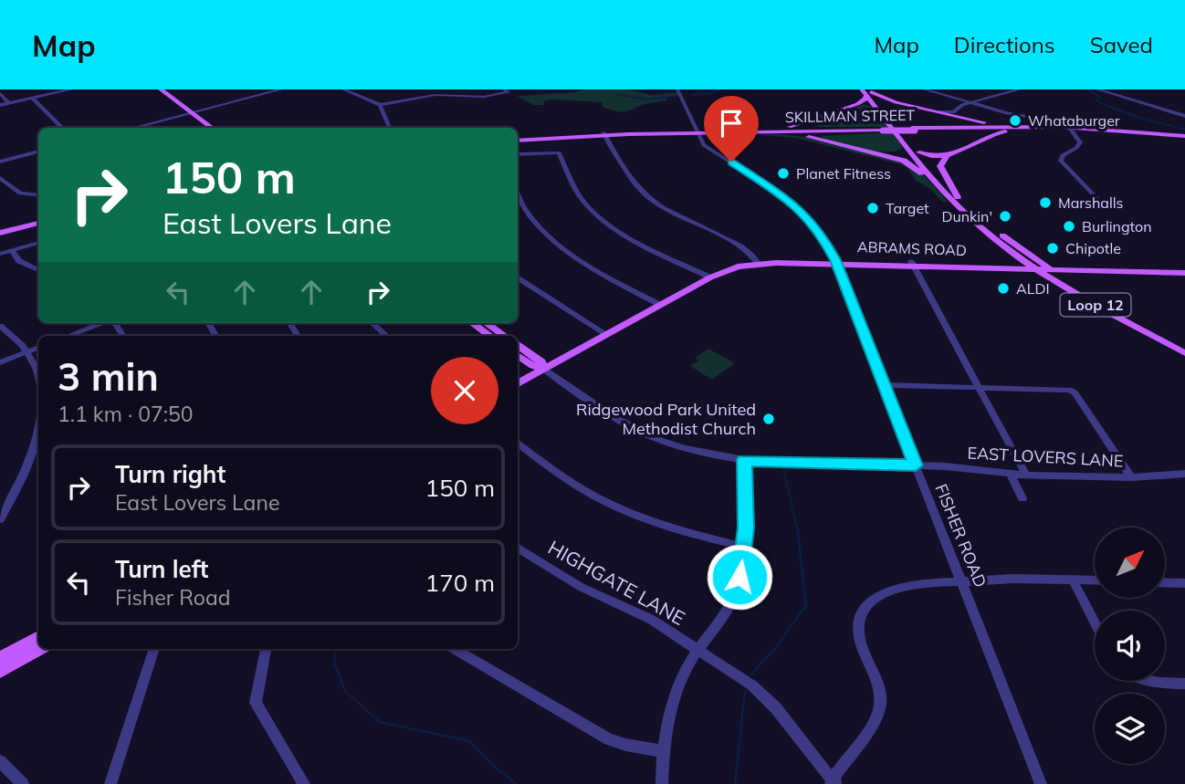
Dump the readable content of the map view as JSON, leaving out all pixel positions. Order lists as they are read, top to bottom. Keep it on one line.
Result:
{"streets":{"main road":["SKILLMAN STREET","ABRAMS ROAD","Loop 12","EAST LOVERS LANE"],"street":["FISHER ROAD","HIGHGATE LANE"]},"crossings":[["SKILLMAN STREET","FISHER ROAD"],["ABRAMS ROAD","Loop 12"],["ABRAMS ROAD","EAST LOVERS LANE"],["ABRAMS ROAD","FISHER ROAD"],["EAST LOVERS LANE","FISHER ROAD"]],"places":["Whataburger","Planet Fitness","Marshalls","Target","Dunkin'","Burlington","Chipotle","ALDI","Ridgewood Park United Methodist Church"],"north":"top right","page":{"header":"Map","nav":["Map","Directions","Saved"],"turn":["150 m","East Lovers Lane"],"heading":["3 min","1.1 km · 07:50"],"list":[{"name":"Turn right","note":"East Lovers Lane","value":"150 m"},{"name":"Turn left","note":"Fisher Road","value":"170 m"}]}}
